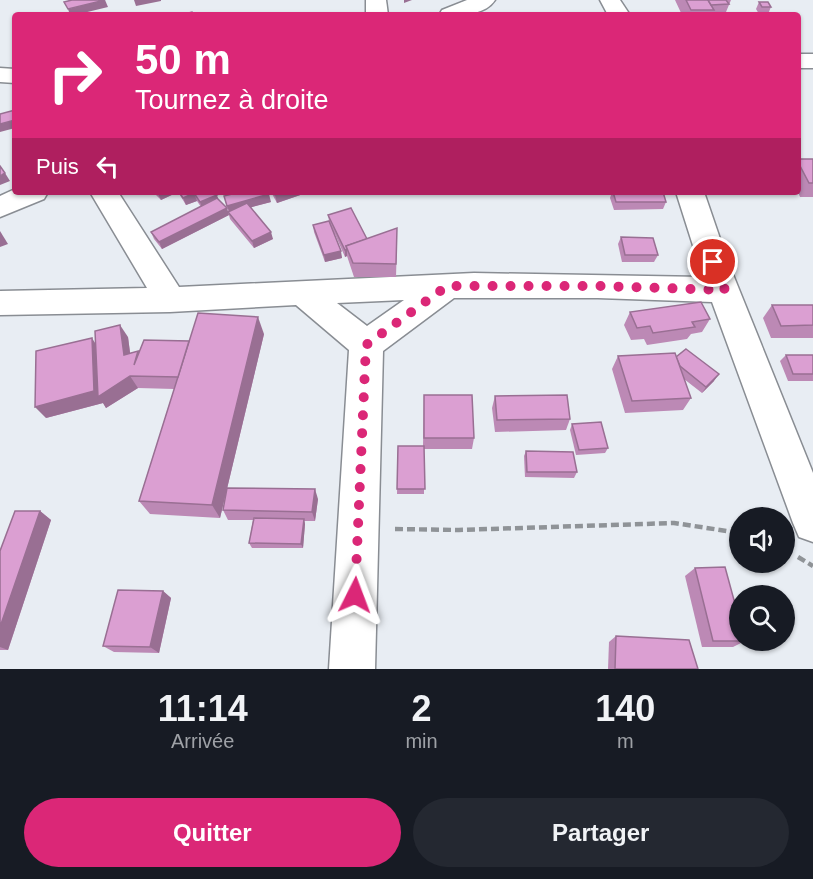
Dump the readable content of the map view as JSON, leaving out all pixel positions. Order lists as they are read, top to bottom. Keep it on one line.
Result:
{"page":{"turn":["50 m","Tournez à droite"],"then":"Puis","eta":["11:14","Arrivée","2","min","140","m"],"buttons":["Quitter","Partager"]}}
